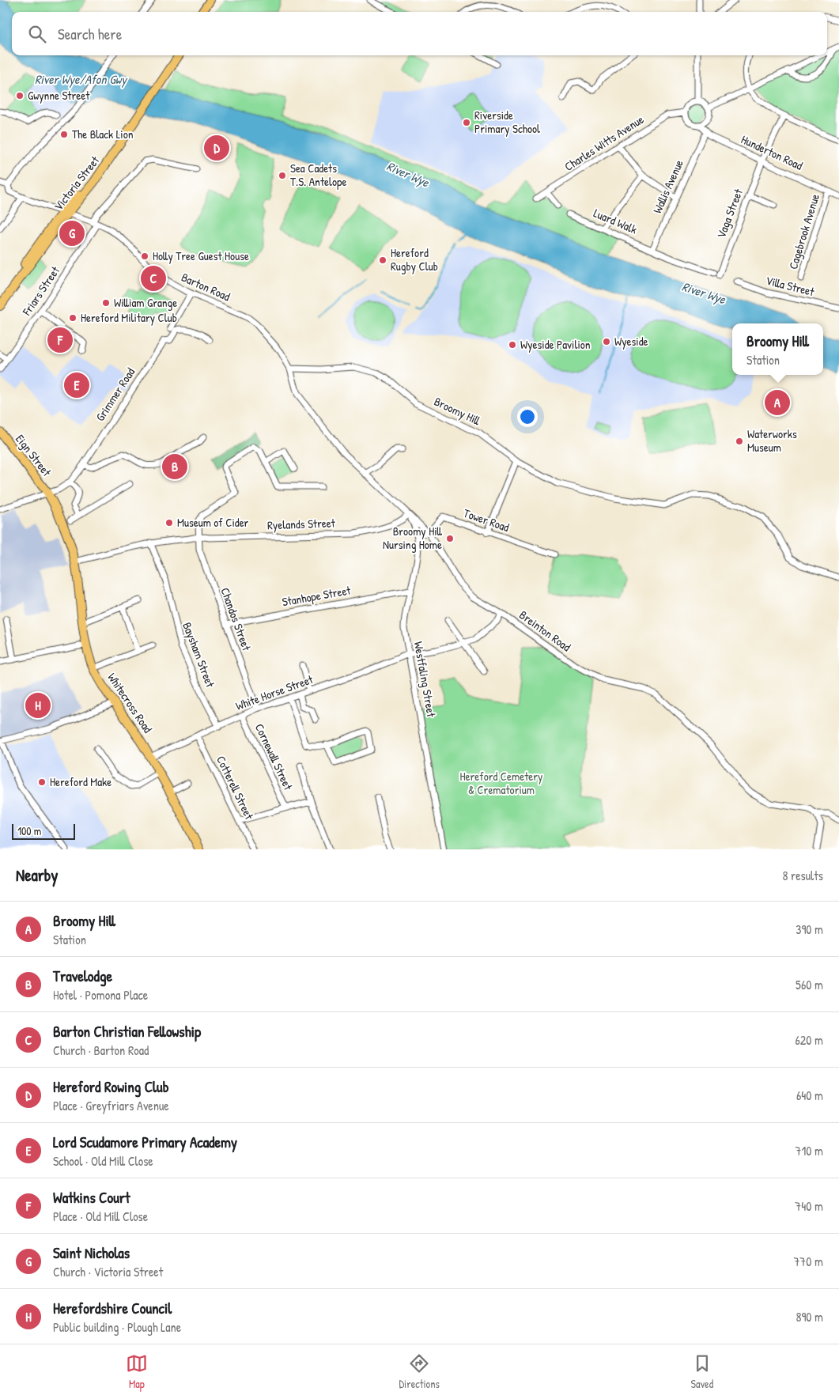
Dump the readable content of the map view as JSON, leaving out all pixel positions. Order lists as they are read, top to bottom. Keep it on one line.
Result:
{"streets":{"highway":["Victoria Street","Eign Street","Whitecross Road"],"street":["Charles Witts Avenue","Hunderton Road","Wallis Avenue","Vaga Street","Luard Walk","Cagebrook Avenue","Villa Street","Barton Road","Friars Street","Grimmer Road","Broomy Hill","Tower Road","Ryelands Street","Stanhope Street","Chandos Street","Breinton Road","Baysham Street","Westfaling Street","White Horse Street","Cornewall Street","Cotterell Street"]},"crossings":[["Charles Witts Avenue","Hunderton Road"],["Hunderton Road","Wallis Avenue"],["Hunderton Road","Vaga Street"],["Hunderton Road","Cagebrook Avenue"],["Victoria Street","Barton Road"],["Wallis Avenue","Vaga Street"],["Wallis Avenue","Luard Walk"],["Vaga Street","Luard Walk"],["Barton Road","Friars Street"],["Barton Road","Broomy Hill"],["Barton Road","Breinton Road"],["Grimmer Road","Eign Street"],["Grimmer Road","Whitecross Road"],["Broomy Hill","Breinton Road"],["Eign Street","Whitecross Road"],["Tower Road","Breinton Road"],["Ryelands Street","Chandos Street"],["Ryelands Street","Breinton Road"],["Ryelands Street","Baysham Street"],["Ryelands Street","Westfaling Street"],["Ryelands Street","Whitecross Road"],["Stanhope Street","Chandos Street"],["Stanhope Street","Westfaling Street"],["Chandos Street","White Horse Street"],["Breinton Road","Westfaling Street"],["Breinton Road","White Horse Street"],["Baysham Street","White Horse Street"],["Westfaling Street","White Horse Street"],["White Horse Street","Whitecross Road"],["White Horse Street","Cornewall Street"],["White Horse Street","Cotterell Street"]],"water":["River Wye/Afon Gwy","River Wye"],"parks":["Hereford Cemetery & Crematorium"],"places":["Gwynne Street","Riverside Primary School","The Black Lion","Sea Cadets T.S. Antelope","Holly Tree Guest House","Hereford Rugby Club","William Grange","Hereford Military Club","Wyeside","Wyeside Pavilion","Waterworks Museum","Museum of Cider","Broomy Hill Nursing Home","Hereford Make"],"scale_bar":"100 m","page":{"search":"Search here","pins":["D","G","C","F","E","A","B","H"],"popup":["Broomy Hill","Station"],"scale":"100 m","heading":["Nearby","8 results"],"list":[{"mark":"A","name":"Broomy Hill","note":"Station","value":"390 m"},{"mark":"B","name":"Travelodge","note":"Hotel · Pomona Place","value":"560 m"},{"mark":"C","name":"Barton Christian Fellowship","note":"Church · Barton Road","value":"620 m"},{"mark":"D","name":"Hereford Rowing Club","note":"Place · Greyfriars Avenue","value":"640 m"},{"mark":"E","name":"Lord Scudamore Primary Academy","note":"School · Old Mill Close","value":"710 m"},{"mark":"F","name":"Watkins Court","note":"Place · Old Mill Close","value":"740 m"},{"mark":"G","name":"Saint Nicholas","note":"Church · Victoria Street","value":"770 m"},{"mark":"H","name":"Herefordshire Council","note":"Public building · Plough Lane","value":"890 m"}],"nav":["Map","Directions","Saved"]}}
